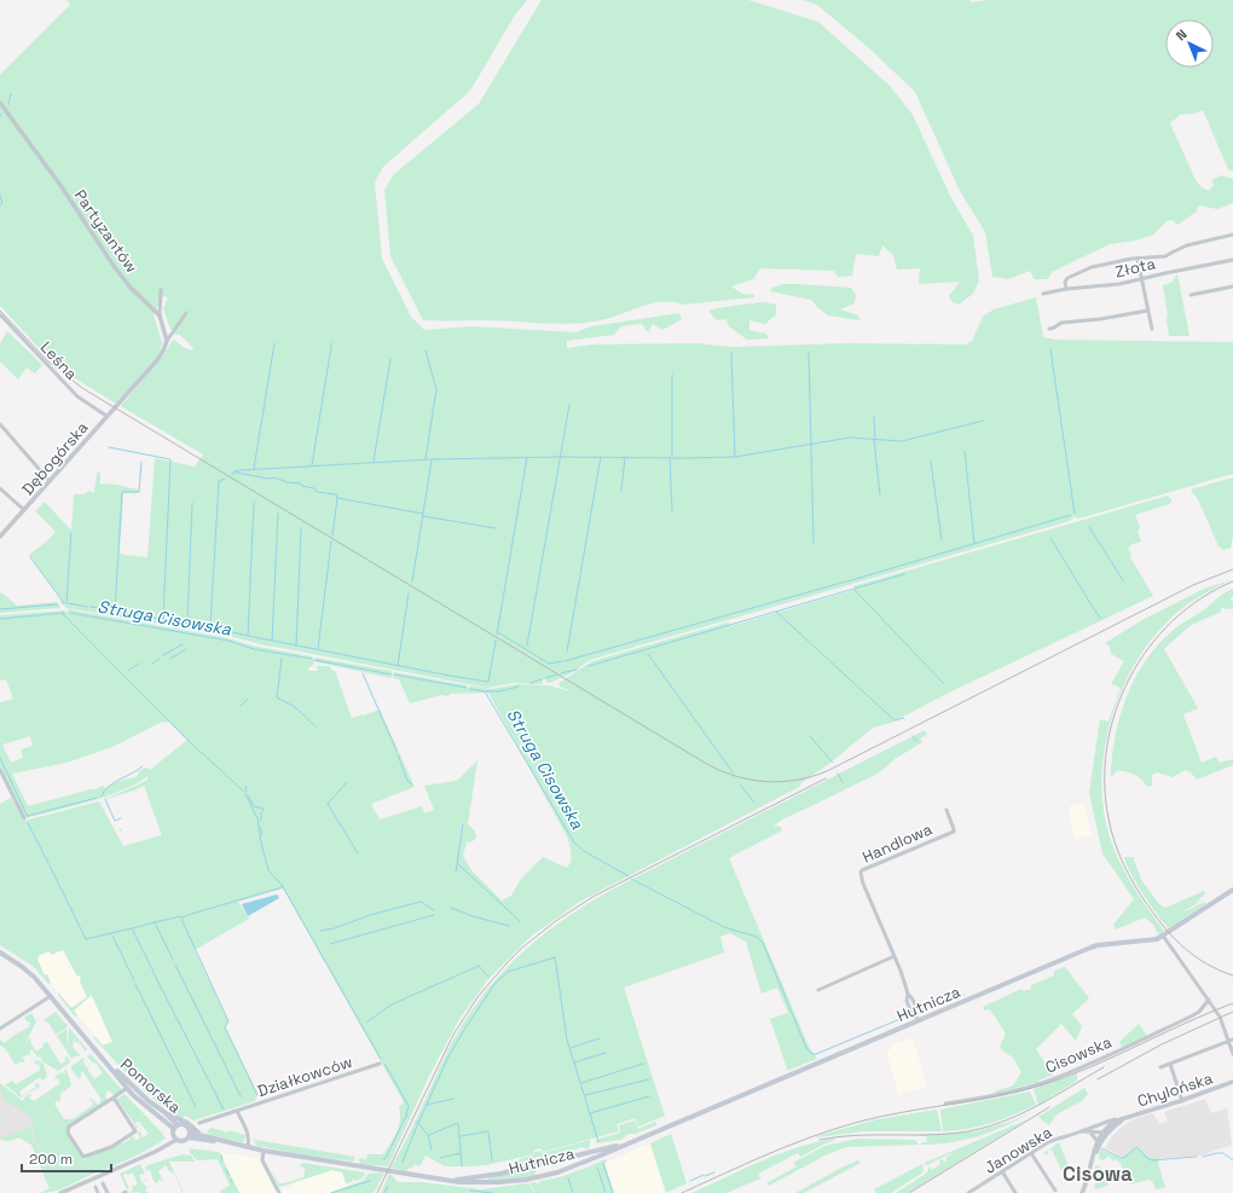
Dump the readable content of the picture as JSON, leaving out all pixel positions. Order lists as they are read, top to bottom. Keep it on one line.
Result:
{"streets":{"main road":["Hutnicza","Pomorska"],"street":["Partyzantów","Złota","Leśna","Dębogórska","Handlowa","Cisowska","Działkowców","Chylońska","Janowska"]},"crossings":[["Leśna","Dębogórska"],["Handlowa","Hutnicza"],["Chylońska","Janowska"]],"districts":["Cisowa"],"water":["Struga Cisowska"],"scale_bar":"200 m","north":"top left"}
